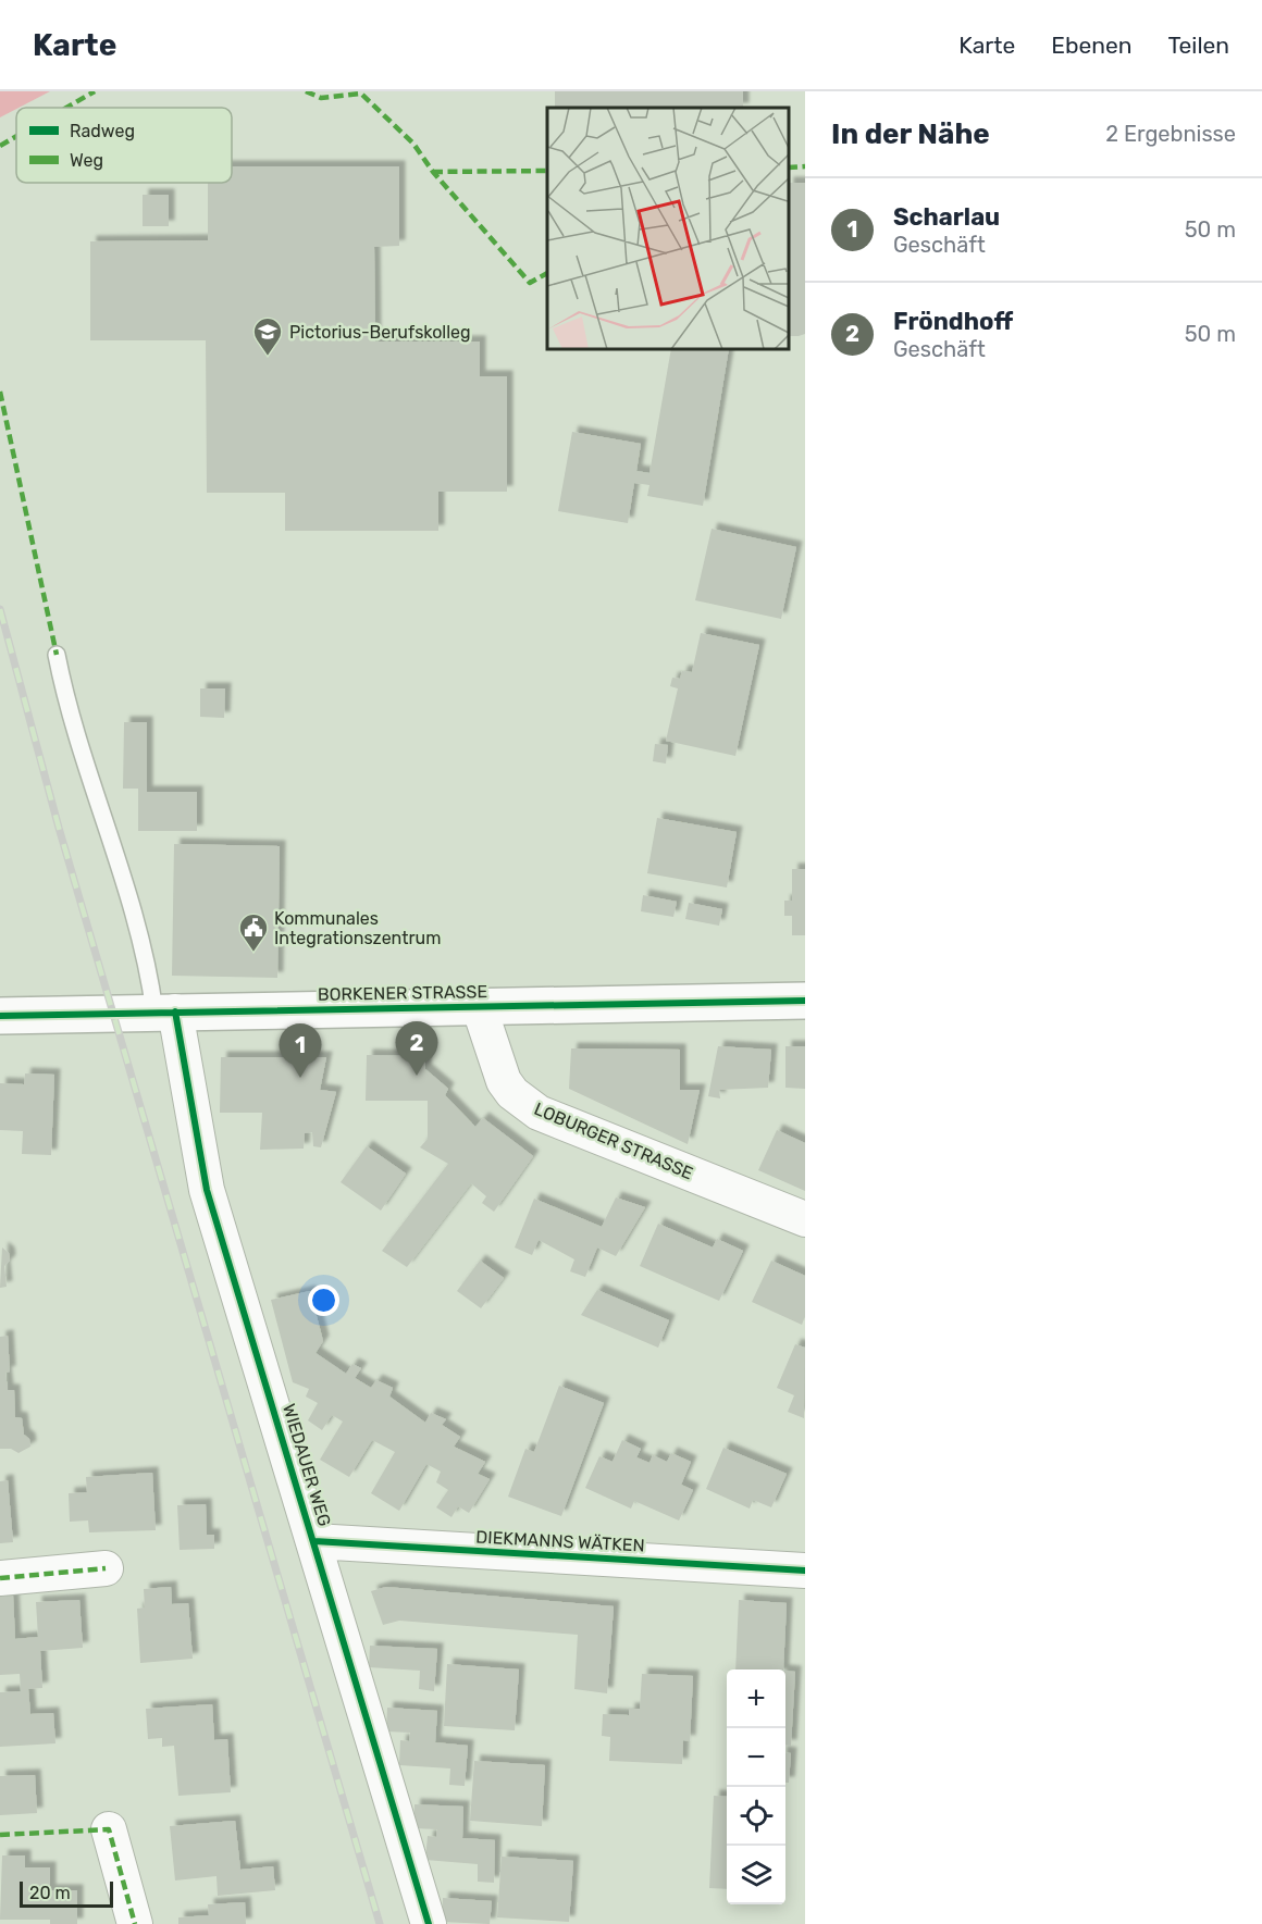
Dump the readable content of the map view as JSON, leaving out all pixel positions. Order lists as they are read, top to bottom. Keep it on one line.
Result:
{"streets":{"street":["BORKENER STRASSE","LOBURGER STRASSE","WIEDAUER WEG","DIEKMANNS WÄTKEN"]},"crossings":[["BORKENER STRASSE","LOBURGER STRASSE"],["BORKENER STRASSE","WIEDAUER WEG"],["WIEDAUER WEG","DIEKMANNS WÄTKEN"]],"places":{"school or university":["Pictorius-Berufskolleg"],"public building":["Kommunales Integrationszentrum"]},"legend":["Radweg","Weg"],"scale_bar":"20 m","page":{"header":"Karte","nav":["Karte","Ebenen","Teilen"],"heading":["In der Nähe","2 Ergebnisse"],"list":[{"mark":"1","name":"Scharlau","note":"Geschäft","value":"50 m"},{"mark":"2","name":"Fröndhoff","note":"Geschäft","value":"50 m"}],"pins":["2","1"],"map_buttons":["+","−"],"scale":"20 m"}}
